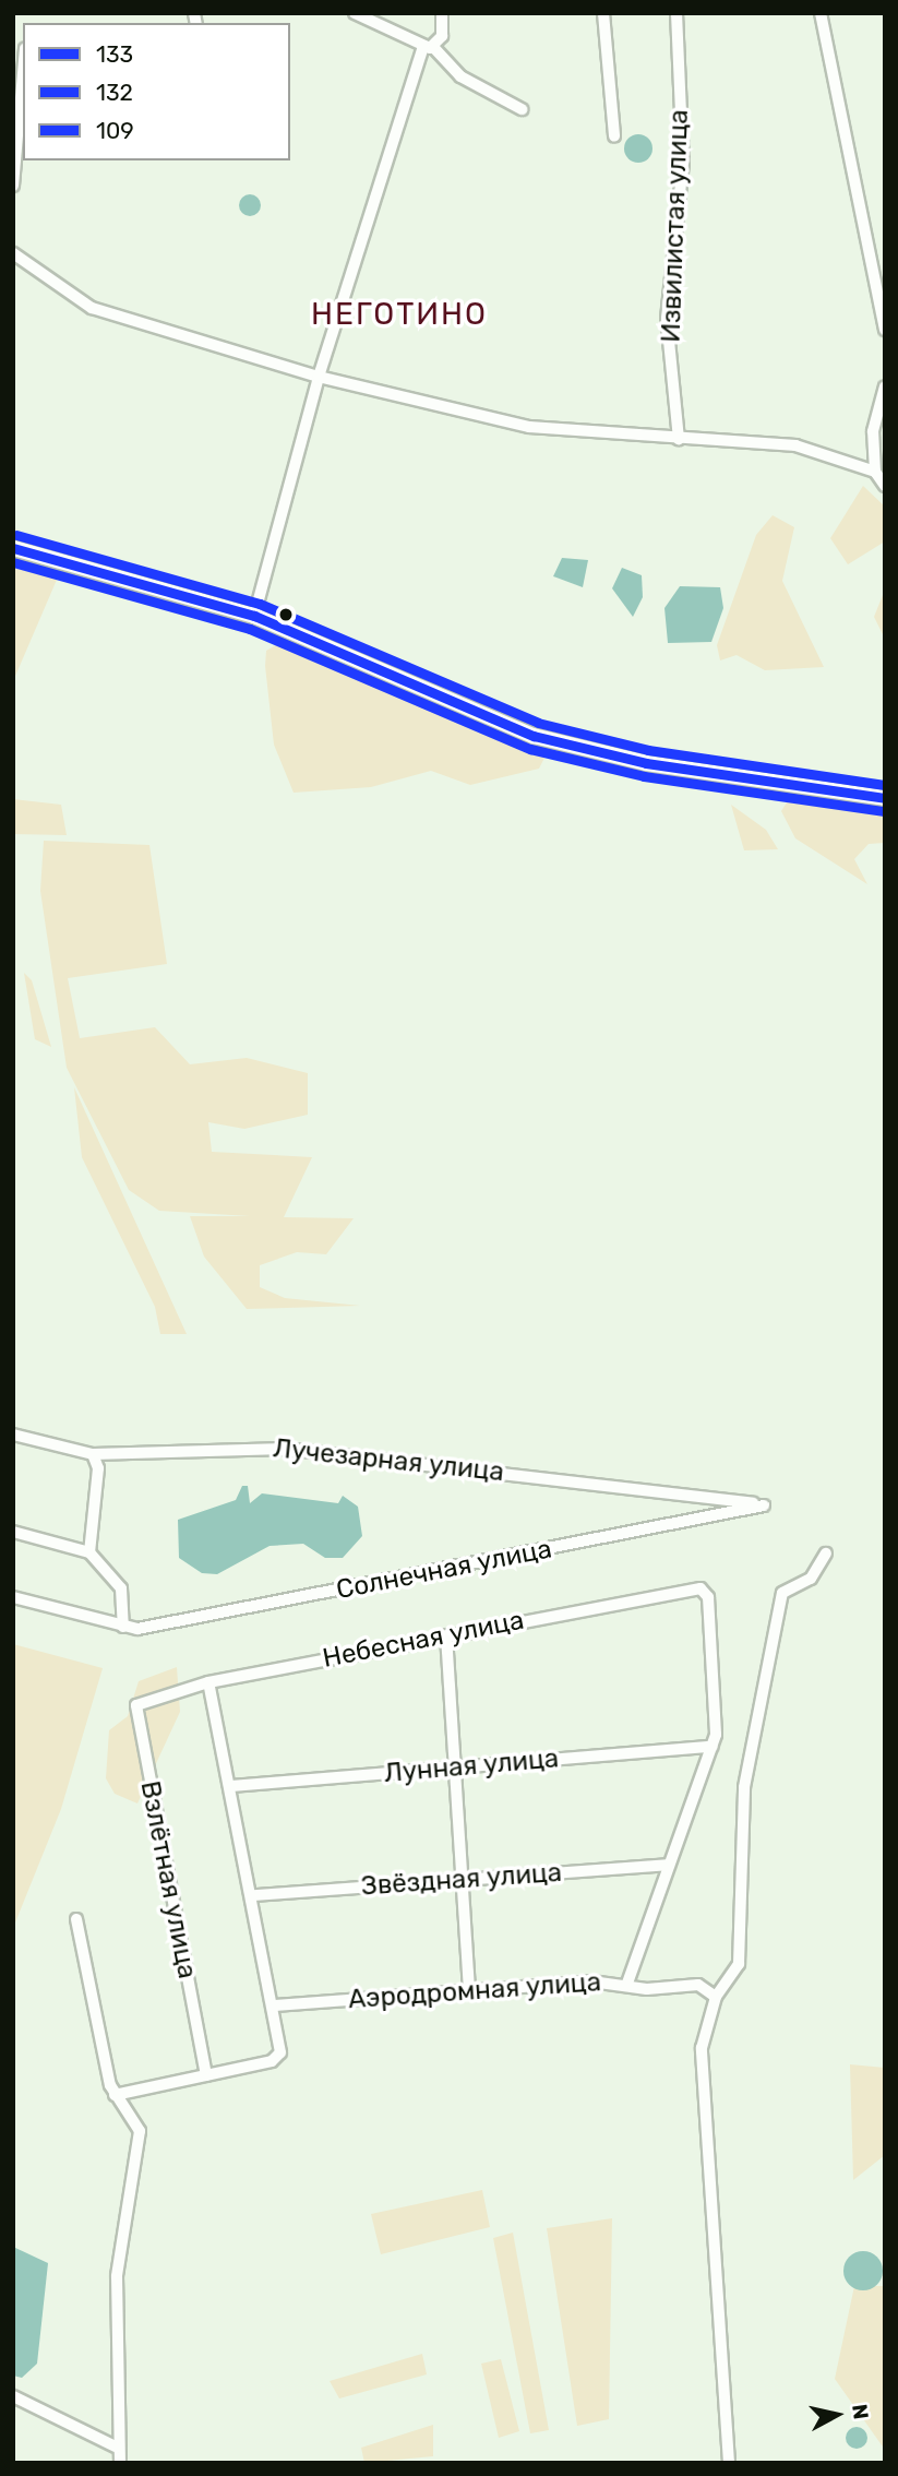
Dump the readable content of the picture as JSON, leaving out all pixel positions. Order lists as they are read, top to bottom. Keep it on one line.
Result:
{"streets":{"street":["Извилистая улица","Лучезарная улица","Солнечная улица","Небесная улица","Лунная улица","Взлётная улица","Звёздная улица","Аэродромная улица"]},"crossings":[["Лучезарная улица","Солнечная улица"],["Небесная улица","Лунная улица"],["Небесная улица","Взлётная улица"]],"districts":["НЕГОТИНО"],"lines":["transit line 109","transit line 133","transit line 132"],"legend":["133","132","109"],"north":"right"}
